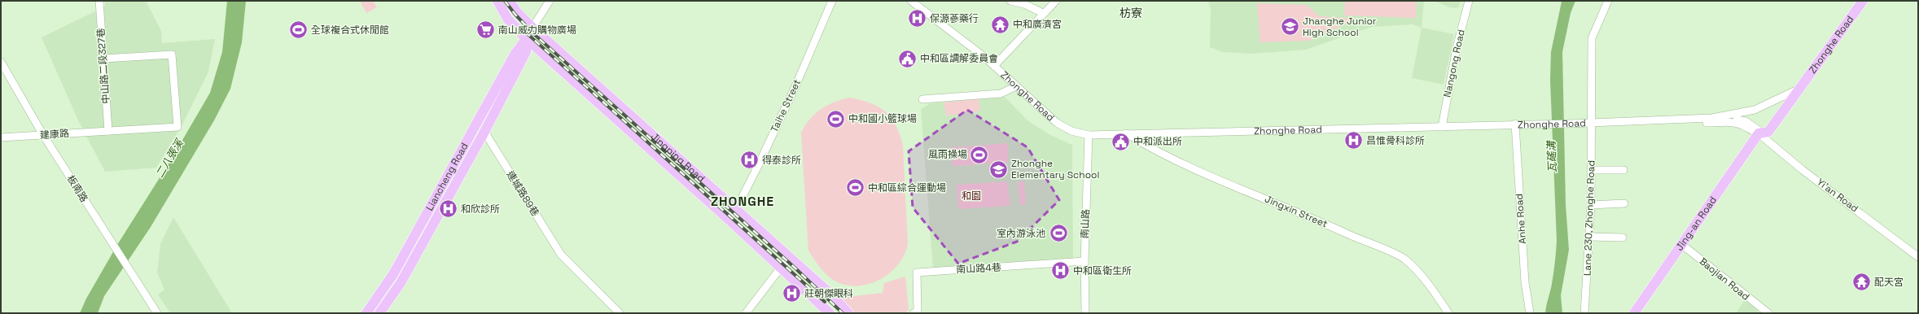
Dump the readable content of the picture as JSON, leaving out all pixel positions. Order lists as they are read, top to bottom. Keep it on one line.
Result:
{"streets":{"main road":["Zhonghe Road","Jingping Road","Liancheng Road","Jing-an Road"],"street":["Nangong Road","中山路二段327巷","Taihe Street","建康路","板南路","連城路89巷","Yi'an Road","Jingxin Street","Lane 230, Zhonghe Road","Anhe Road","南山路","南山路4巷","Baojian Road"]},"crossings":[["Zhonghe Road","Nangong Road"],["Zhonghe Road","Yi'an Road"],["Zhonghe Road","Jingxin Street"],["Zhonghe Road","Lane 230, Zhonghe Road"],["Zhonghe Road","Anhe Road"],["Zhonghe Road","南山路"],["Zhonghe Road","Jing-an Road"],["中山路二段327巷","建康路"],["Taihe Street","Jingping Road"],["建康路","板南路"],["Jingping Road","Liancheng Road"],["Liancheng Road","連城路89巷"],["Yi'an Road","Jing-an Road"],["南山路","南山路4巷"],["Jing-an Road","Baojian Road"]],"districts":["枋寮","ZHONGHE"],"water":["瓦磘溝","二八張溪"],"parks":["和園"],"places":{"hospital":["保源蔘藥行","昌惟骨科診所","得泰診所","和欣診所","中和區衛生所","莊朝傑眼科"],"temple":["中和廣濟宮","配天宮"],"school or university":["Jhanghe Junior High School","Zhonghe Elementary School"],"sports":["全球複合式休閒館","中和國小籃球場","風雨操場","中和區綜合運動場","室內游泳池"],"supermarket":["南山威力購物廣場"],"public building":["中和區調解委員會","中和派出所"]}}
